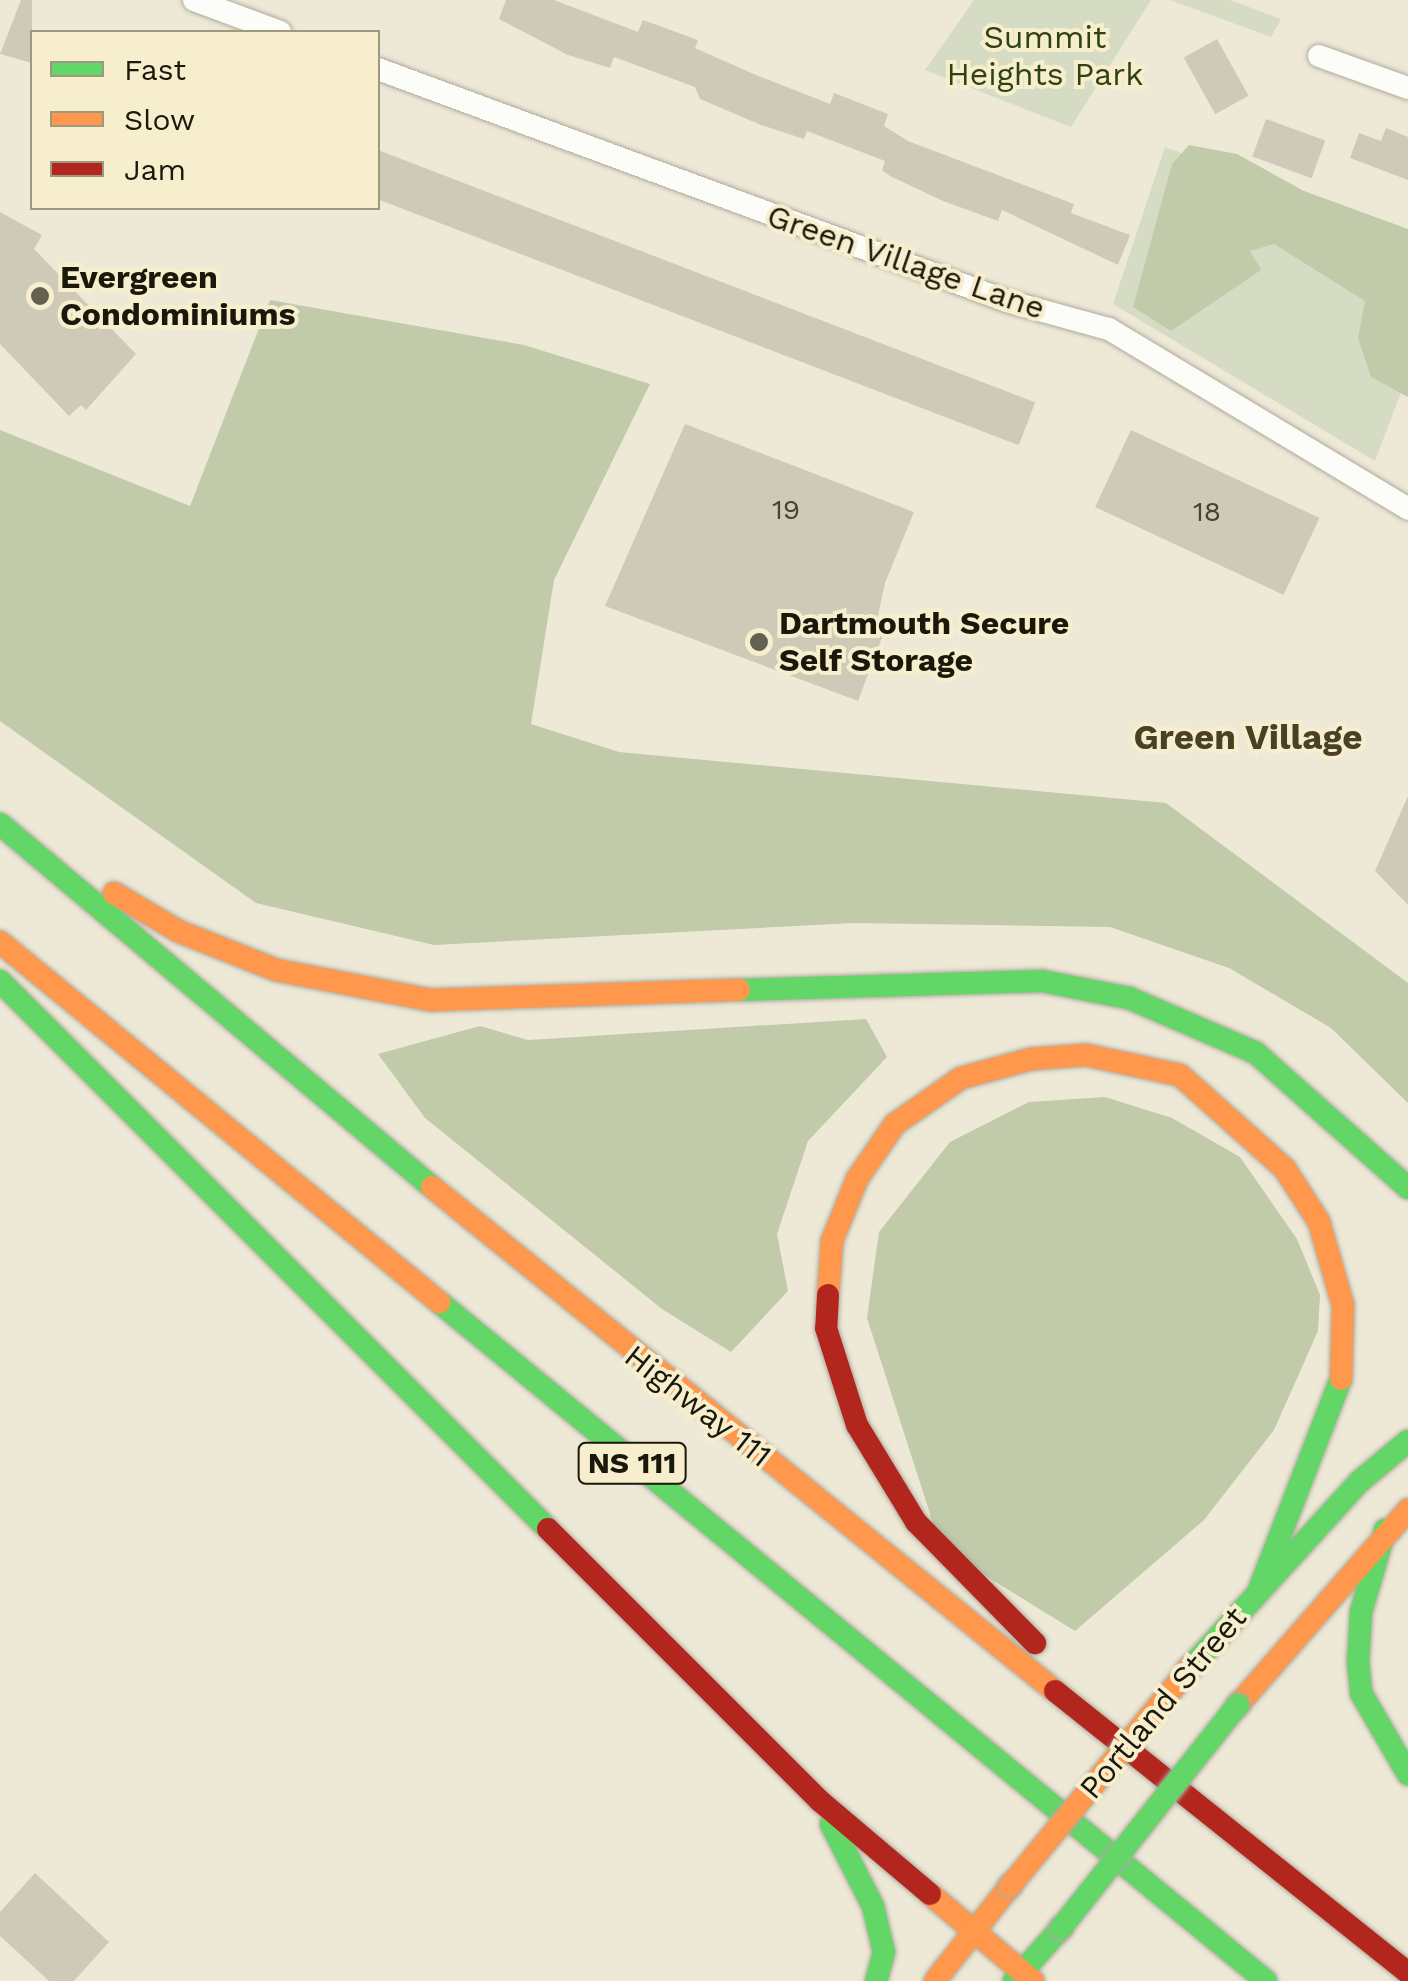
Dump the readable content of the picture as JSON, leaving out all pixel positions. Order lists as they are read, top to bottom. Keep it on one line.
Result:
{"streets":{"main road":["Highway 111","NS 111","Portland Street"],"street":["Green Village Lane"]},"districts":["Green Village"],"parks":["Summit Heights Park"],"places":["Evergreen Condominiums","Dartmouth Secure Self Storage"],"house_numbers":["19","18"],"legend":["Fast","Slow","Jam"]}
